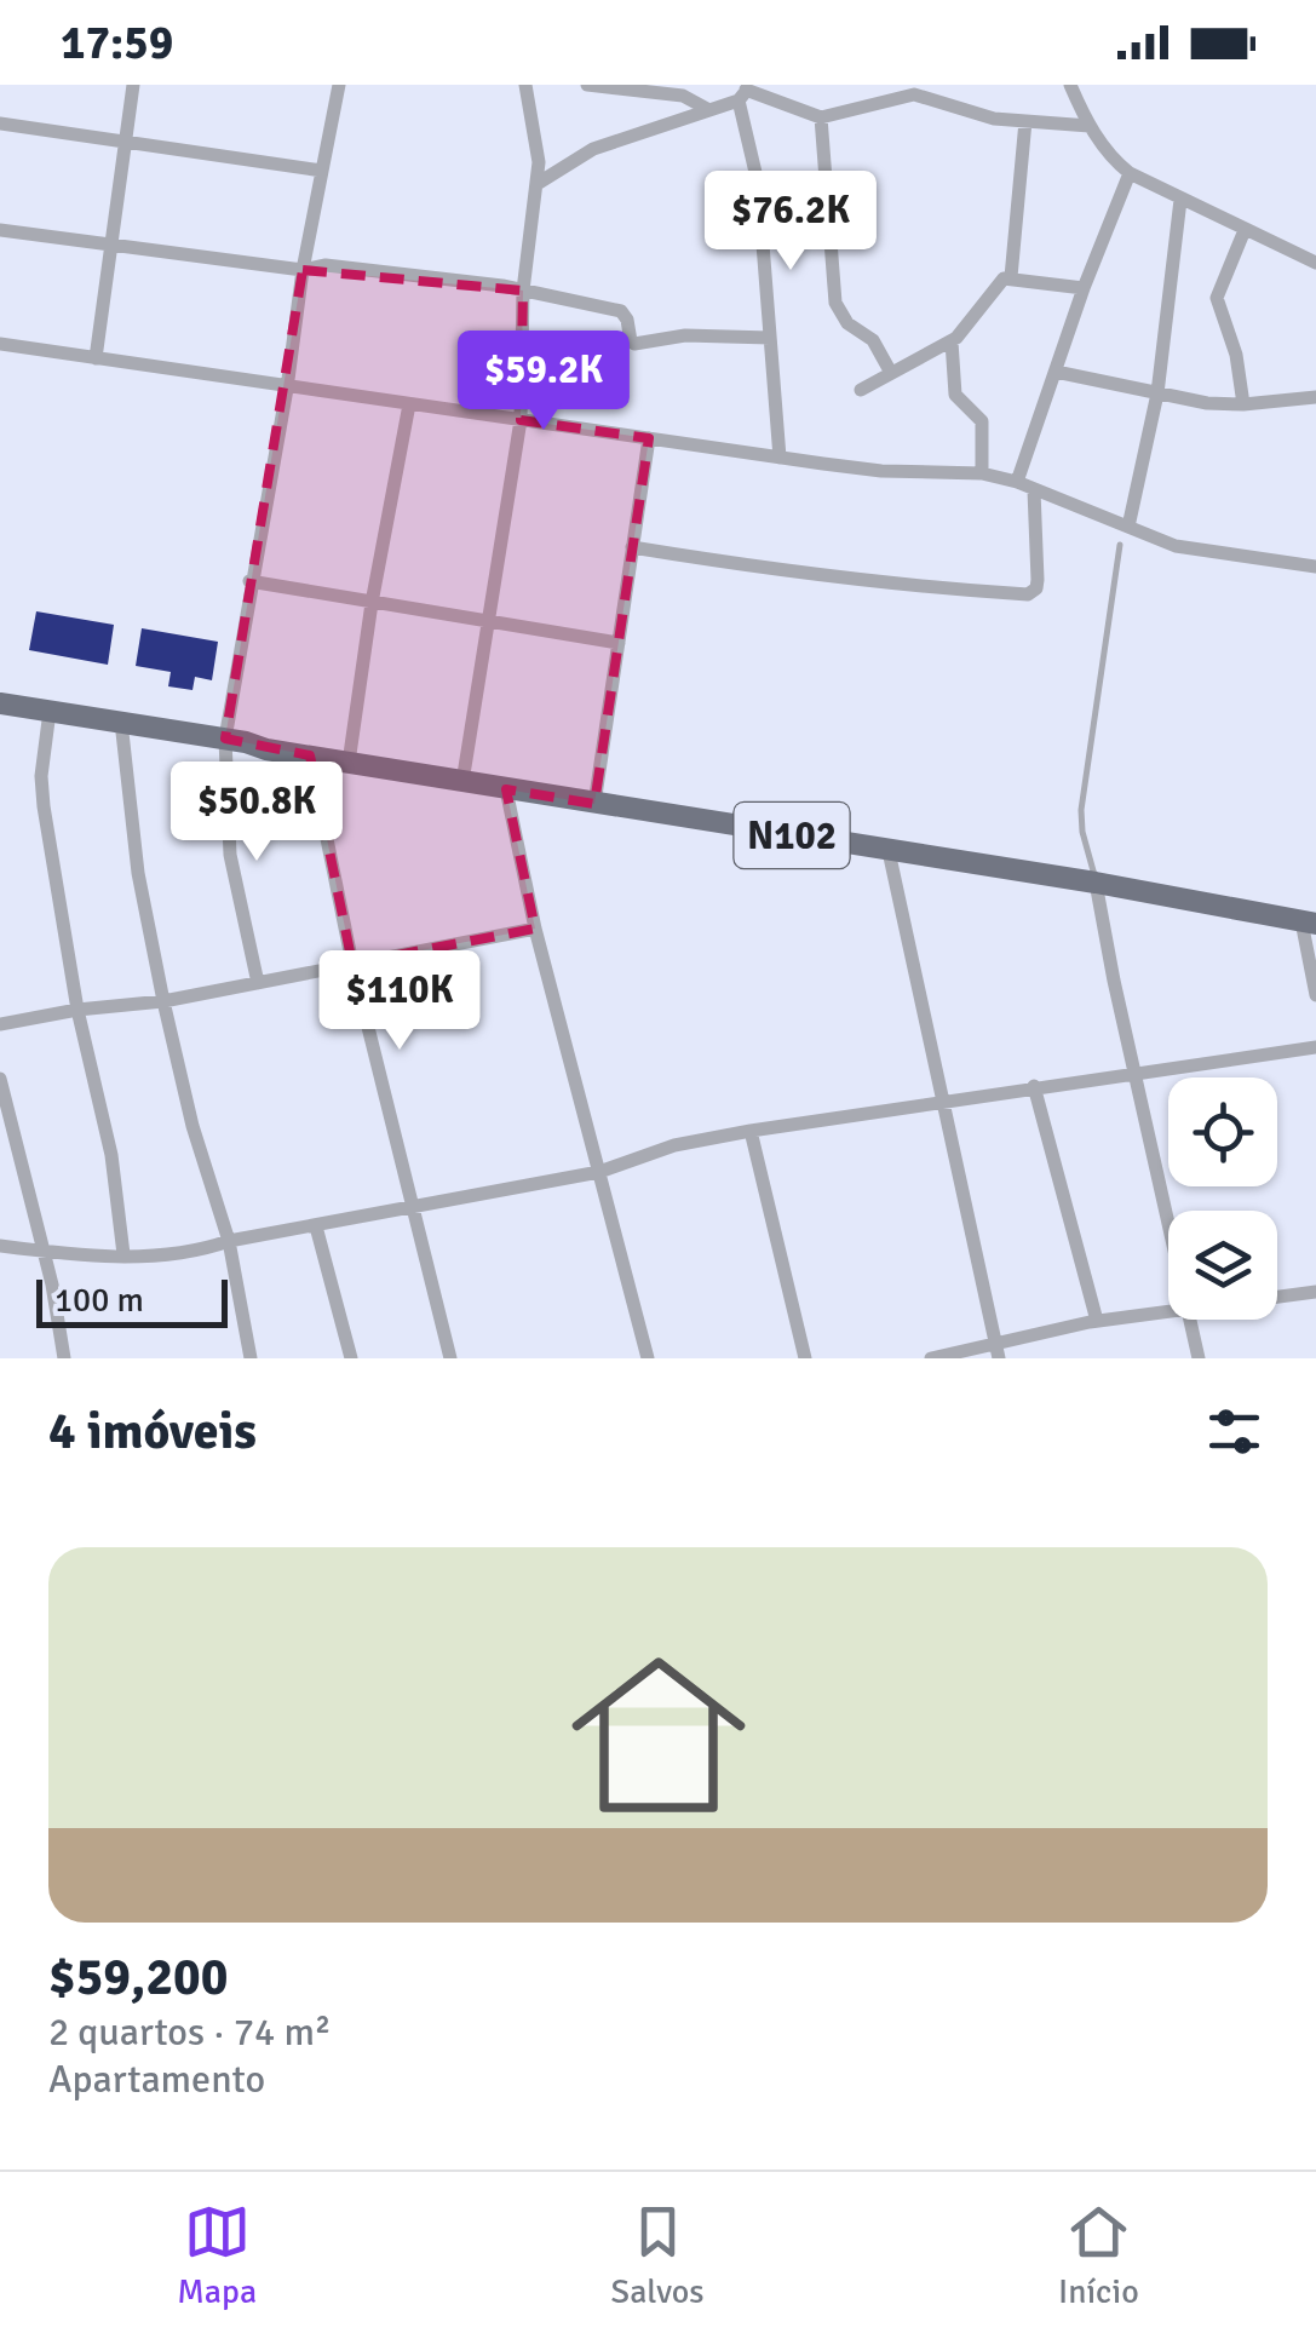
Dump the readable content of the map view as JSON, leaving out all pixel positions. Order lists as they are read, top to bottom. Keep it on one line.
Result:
{"streets":{"main road":["N102"]},"scale_bar":"100 m","page":{"status":"17:59","price":["$76.2K","$59.2K","$50.8K","$110K"],"scale":"100 m","heading":"4 imóveis","list":[{"name":"$59,200","note":"2 quartos · 74 m² · Apartamento"}],"tabs":["Mapa","Salvos","Início"]}}
